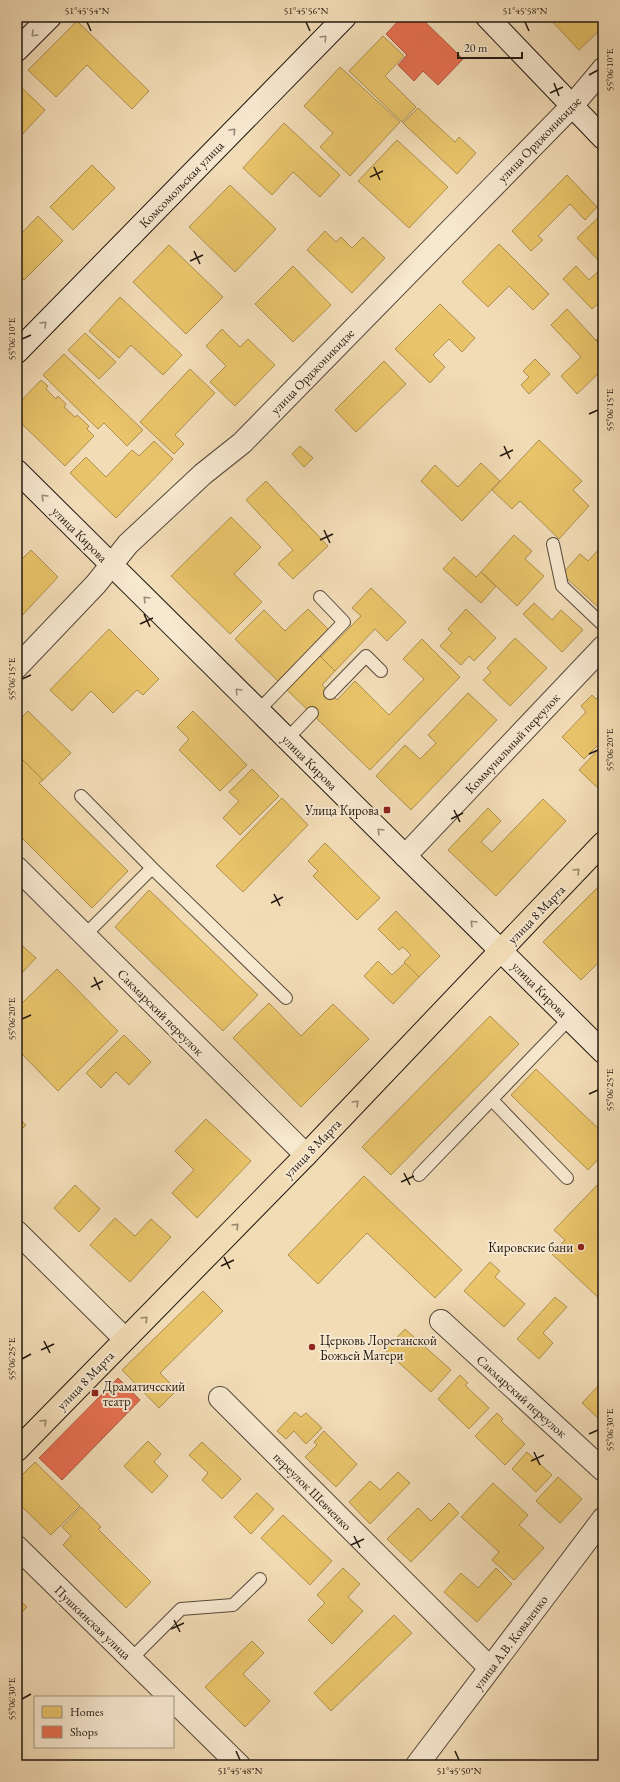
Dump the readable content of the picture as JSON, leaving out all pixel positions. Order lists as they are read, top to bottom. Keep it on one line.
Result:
{"streets":{"main road":["улица 8 Марта"],"street":["улица Орджоникидзе","Комсомольская улица","улица Кирова","Коммунальный переулок","Сакмарский переулок","переулок Шевченко","Пушкинская улица","улица А.В. Коваленко"]},"crossings":[["улица Орджоникидзе","улица Кирова"],["улица Кирова","Коммунальный переулок"],["улица Кирова","улица 8 Марта"],["улица 8 Марта","Сакмарский переулок"],["переулок Шевченко","улица А.В. Коваленко"]],"one_way":["Комсомольская улица","улица Кирова","улица 8 Марта"],"places":{"transit":["Улица Кирова","Драматический театр"],"other":["Кировские бани","Церковь Лоретанской Божьей Матери"]},"legend":["Homes","Shops"],"scale_bar":"20 m","coordinates":["51°45'54\"N","51°45'56\"N","51°45'58\"N","55°06'10\"E","55°06'15\"E","55°06'20\"E","55°06'25\"E","55°06'30\"E","51°45'48\"N","51°45'50\"N"]}
